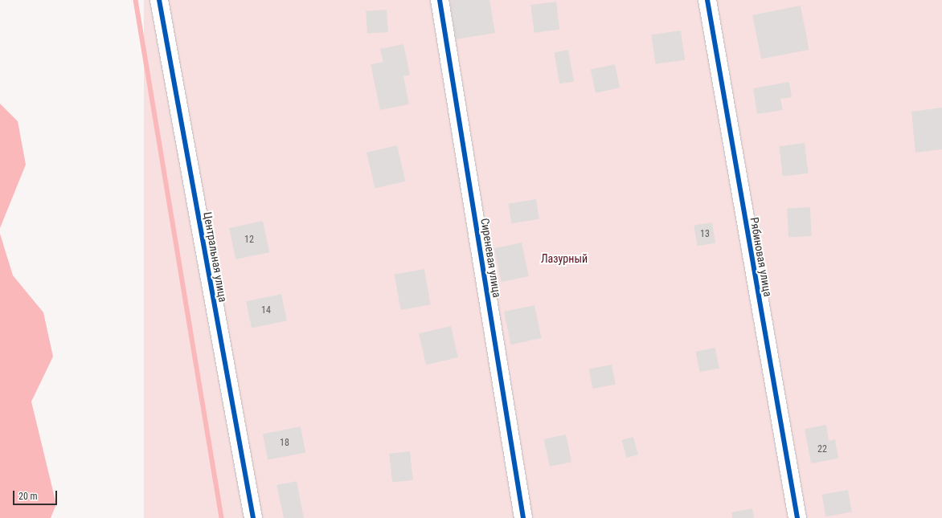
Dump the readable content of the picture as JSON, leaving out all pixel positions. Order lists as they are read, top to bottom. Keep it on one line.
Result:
{"streets":{"street":["Центральная улица","Рябиновая улица","Сиреневая улица"]},"parks":["Лазурный"],"house_numbers":["13","12","14","18","22"],"scale_bar":"20 m"}
